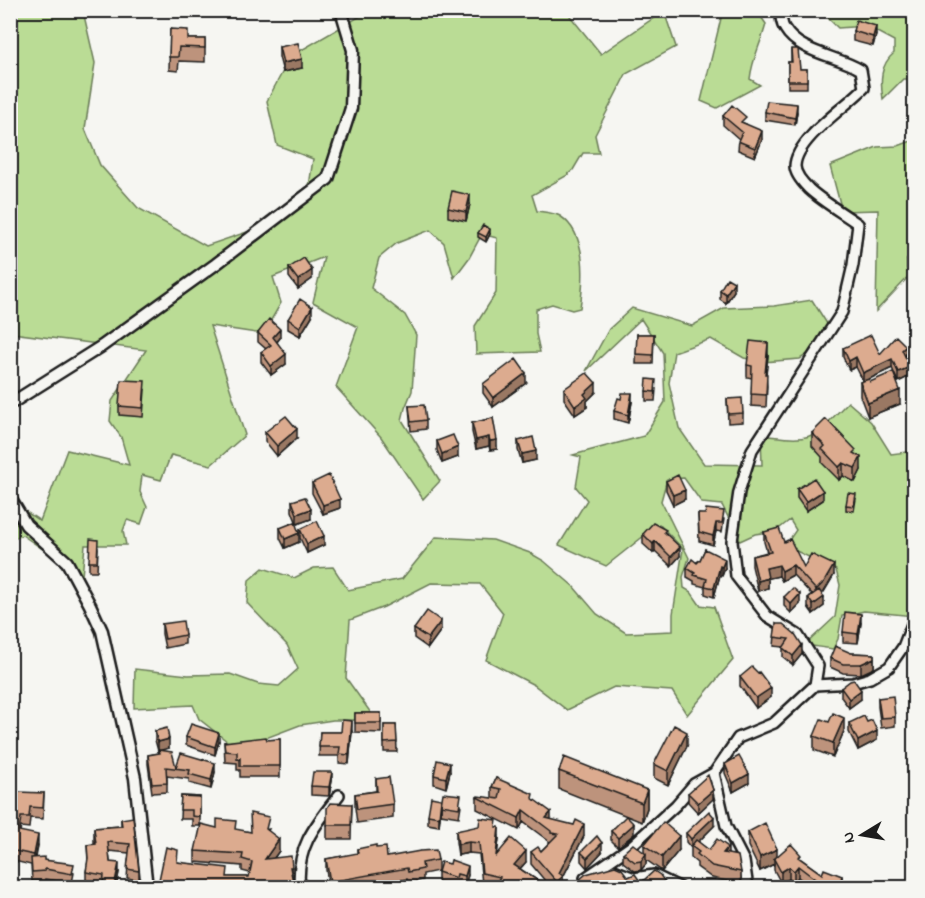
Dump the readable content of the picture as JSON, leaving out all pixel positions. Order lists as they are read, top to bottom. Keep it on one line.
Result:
{"north":"left"}
